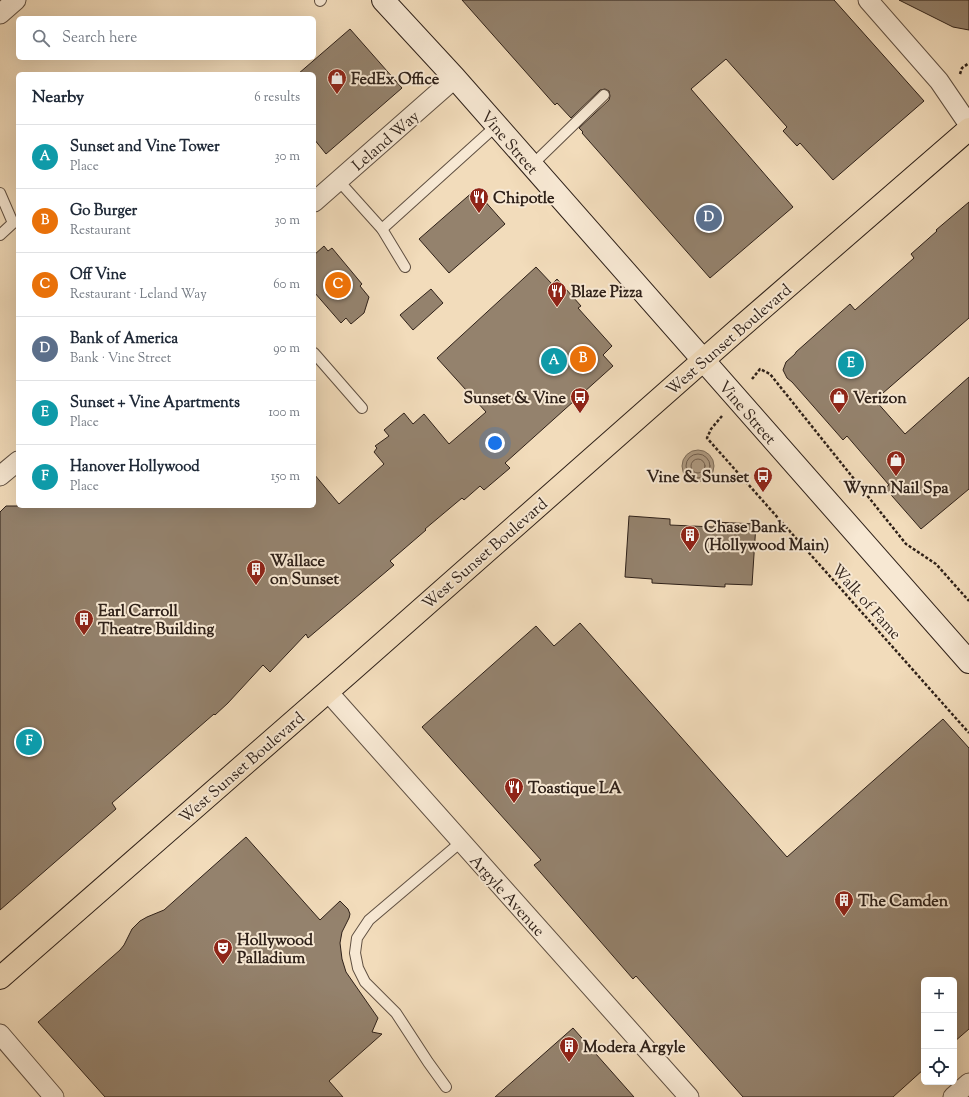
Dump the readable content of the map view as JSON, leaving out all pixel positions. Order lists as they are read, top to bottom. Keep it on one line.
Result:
{"streets":{"main road":["Vine Street","West Sunset Boulevard"],"street":["Leland Way","Argyle Avenue"],"path":["Walk of Fame"]},"crossings":[["Leland Way","Vine Street"],["Vine Street","West Sunset Boulevard"],["West Sunset Boulevard","Argyle Avenue"]],"places":{"shop":["FedEx Office","Verizon","Wynn Nail Spa"],"restaurant":["Chipotle","Blaze Pizza","Toastique LA"],"bus stop":["Sunset & Vine","Vine & Sunset"],"building":["Chase Bank (Hollywood Main)","Wallace on Sunset","Earl Carroll Theatre Building","The Camden","Modera Argyle"],"theatre":["Hollywood Palladium"]},"page":{"search":"Search here","heading":["Nearby","6 results"],"list":[{"mark":"A","name":"Sunset and Vine Tower","note":"Place","value":"30 m"},{"mark":"B","name":"Go Burger","note":"Restaurant","value":"30 m"},{"mark":"C","name":"Off Vine","note":"Restaurant · Leland Way","value":"60 m"},{"mark":"D","name":"Bank of America","note":"Bank · Vine Street","value":"90 m"},{"mark":"E","name":"Sunset + Vine Apartments","note":"Place","value":"100 m"},{"mark":"F","name":"Hanover Hollywood","note":"Place","value":"150 m"}],"pins":["D","C","B","A","E","F"],"map_buttons":["+","−"]}}
